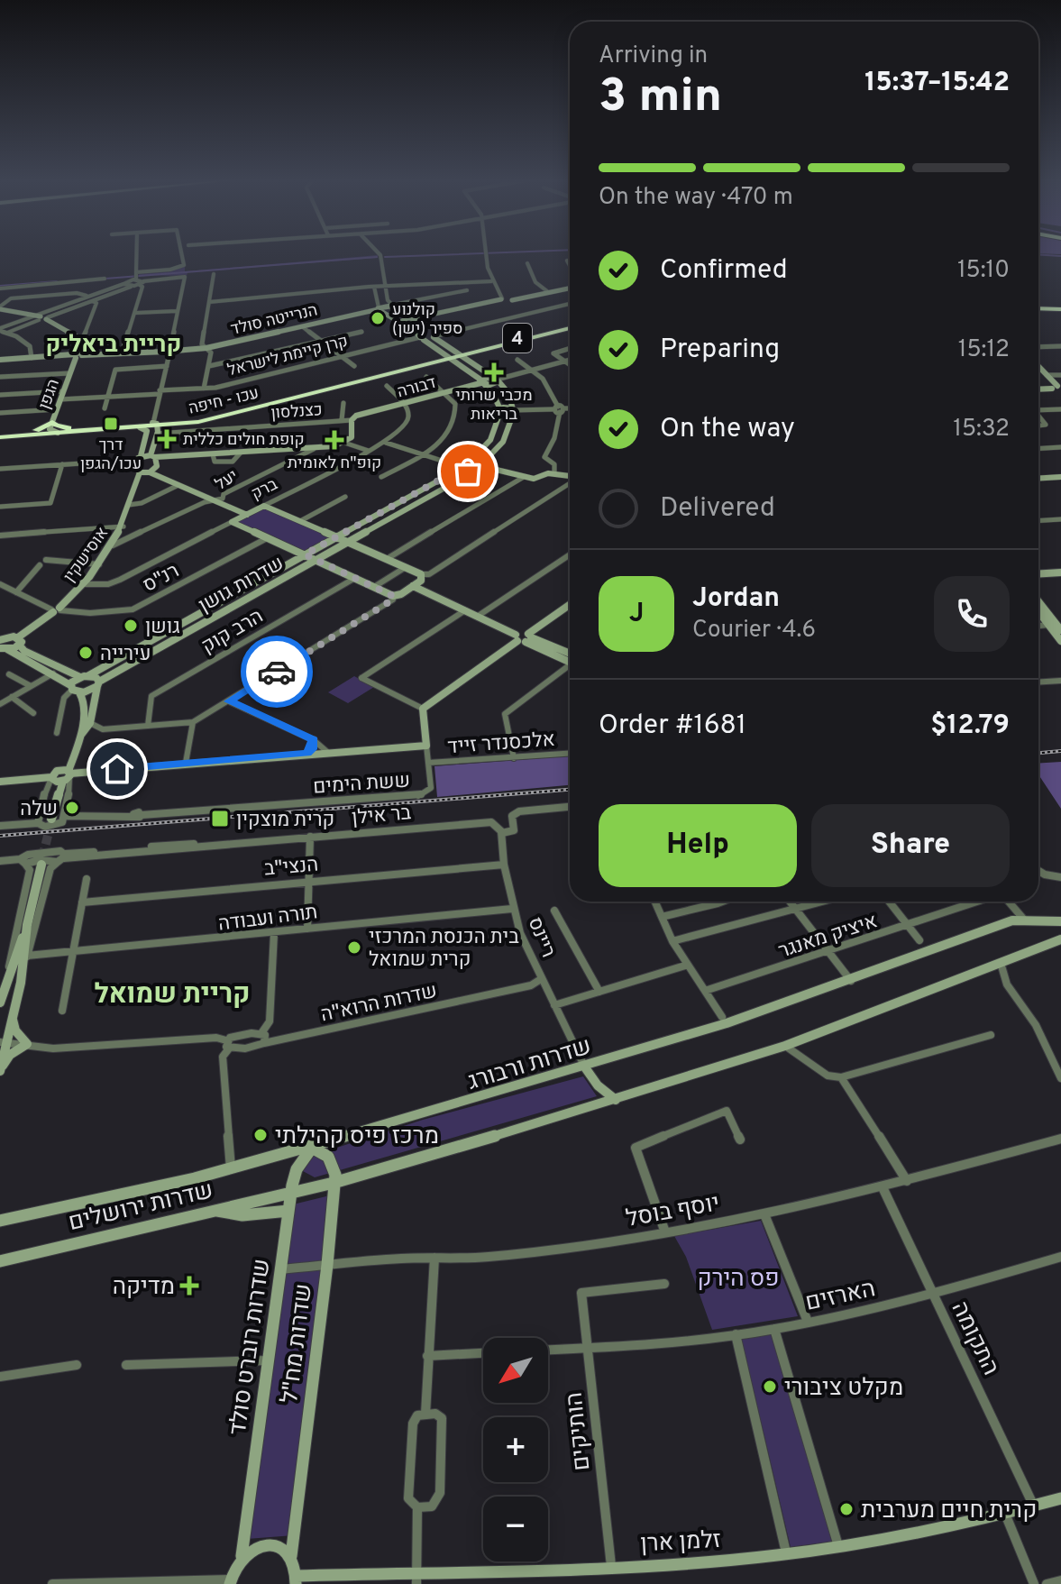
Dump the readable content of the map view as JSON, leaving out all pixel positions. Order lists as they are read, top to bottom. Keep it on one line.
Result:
{"streets":{"highway":["4","עכו - חיפה"],"street":["הנרייטה סולד","קרן קיימת לישראל","דבורה","הגפן","כצנלסון","יעל","ברק","אוסישקין","רנ\"ס","שדרות גושן","הרב קוק","אלכסנדר זייד","ששת הימים","בר אילן","הנצי\"ב","תורה ועבודה","איציק מאנגר","ריינס","שדרות הרוא\"ה","שדרות ורבורג","שדרות ירושלים","יוסף בוסל","הארזים","התקומה","שדרות מח\"ל","שדרות רוברט סולד","הותיקים","זלמן ארן"]},"crossings":[["הנרייטה סולד","הגפן"],["קרן קיימת לישראל","הגפן"],["דבורה","ברק"],["עכו - חיפה","כצנלסון"],["יעל","אוסישקין"],["ברק","אוסישקין"],["אוסישקין","רנ\"ס"],["אלכסנדר זייד","ששת הימים"],["בר אילן","ריינס"],["הנצי\"ב","ריינס"],["תורה ועבודה","ריינס"],["ריינס","שדרות הרוא\"ה"],["ריינס","שדרות ורבורג"],["שדרות ורבורג","שדרות מח\"ל"],["שדרות ורבורג","שדרות רוברט סולד"],["שדרות ירושלים","שדרות רוברט סולד"],["יוסף בוסל","התקומה"],["יוסף בוסל","שדרות מח\"ל"],["יוסף בוסל","שדרות רוברט סולד"],["הארזים","התקומה"],["הארזים","הותיקים"],["התקומה","זלמן ארן"],["שדרות מח\"ל","שדרות רוברט סולד"],["הותיקים","זלמן ארן"]],"districts":["קריית ביאליק","קריית שמואל"],"parks":["פס הירק"],"places":{"other":["קולנוע ספיר (ישן)","גושן","עירייה","שלה","בית הכנסת המרכזי קרית שמואל","מרכז פיס קהילתי","מקלט ציבורי","קרית חיים מערבית"],"health":["מכבי שרותי בריאות","קופת חולים כללית","קופ\"ח לאומית","מדיקה"],"transit":["דרך עכו/הגפן","קרית מוצקין"]},"north":"bottom left","page":{"heading":["3 min","Arriving in","15:37–15:42"],"panel":["Jordan","Courier · 4.6","Order #1681","$12.79"],"bar":"On the way · 470 m","list":[["Confirmed","15:10"],["Preparing","15:12"],["On the way","15:32"],"Delivered"],"round":"J","buttons":["Help","Share"],"map_buttons":["+","−"]}}
